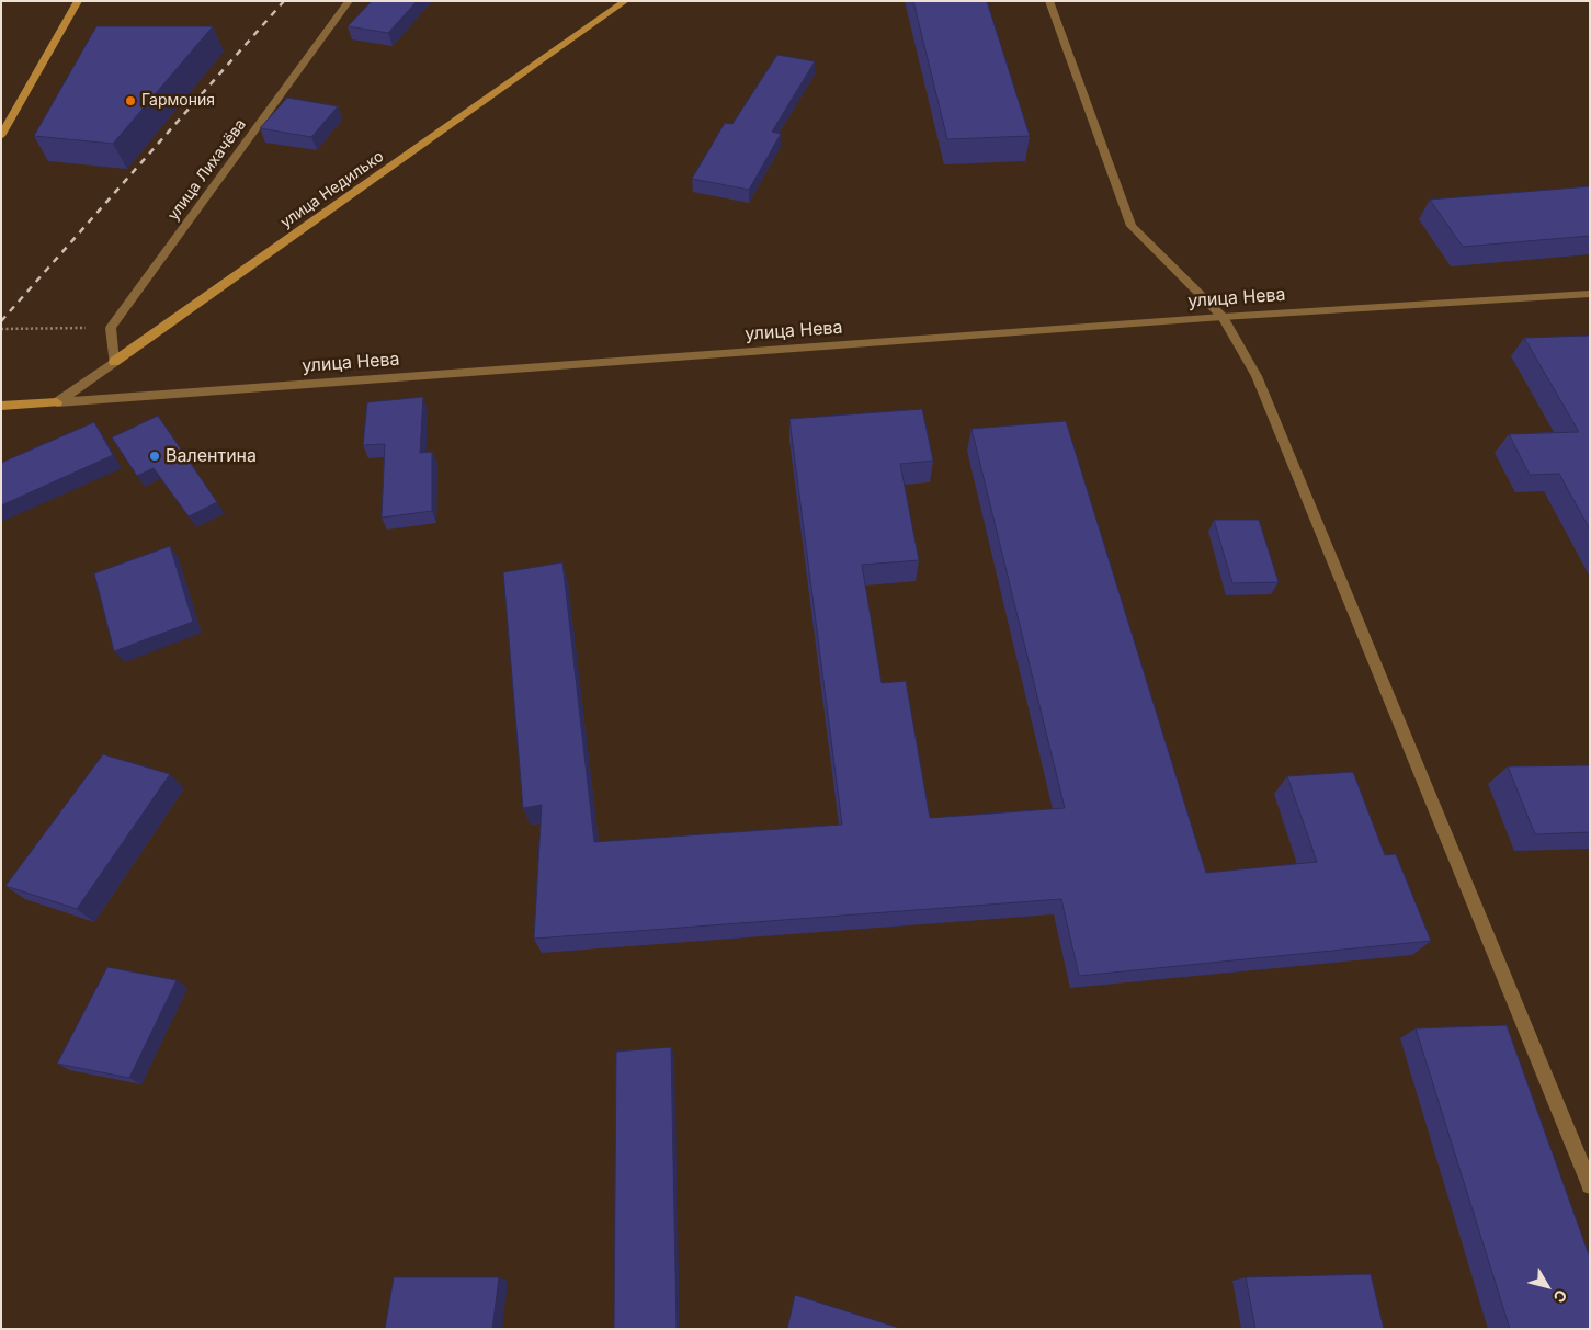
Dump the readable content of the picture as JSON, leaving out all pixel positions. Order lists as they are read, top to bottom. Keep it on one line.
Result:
{"streets":{"main road":["улица Недилько","улица Нева"],"street":["улица Лихачёва"]},"crossings":[["улица Недилько","улица Нева"]],"places":["Гармония","Валентина"],"north":"bottom right"}
